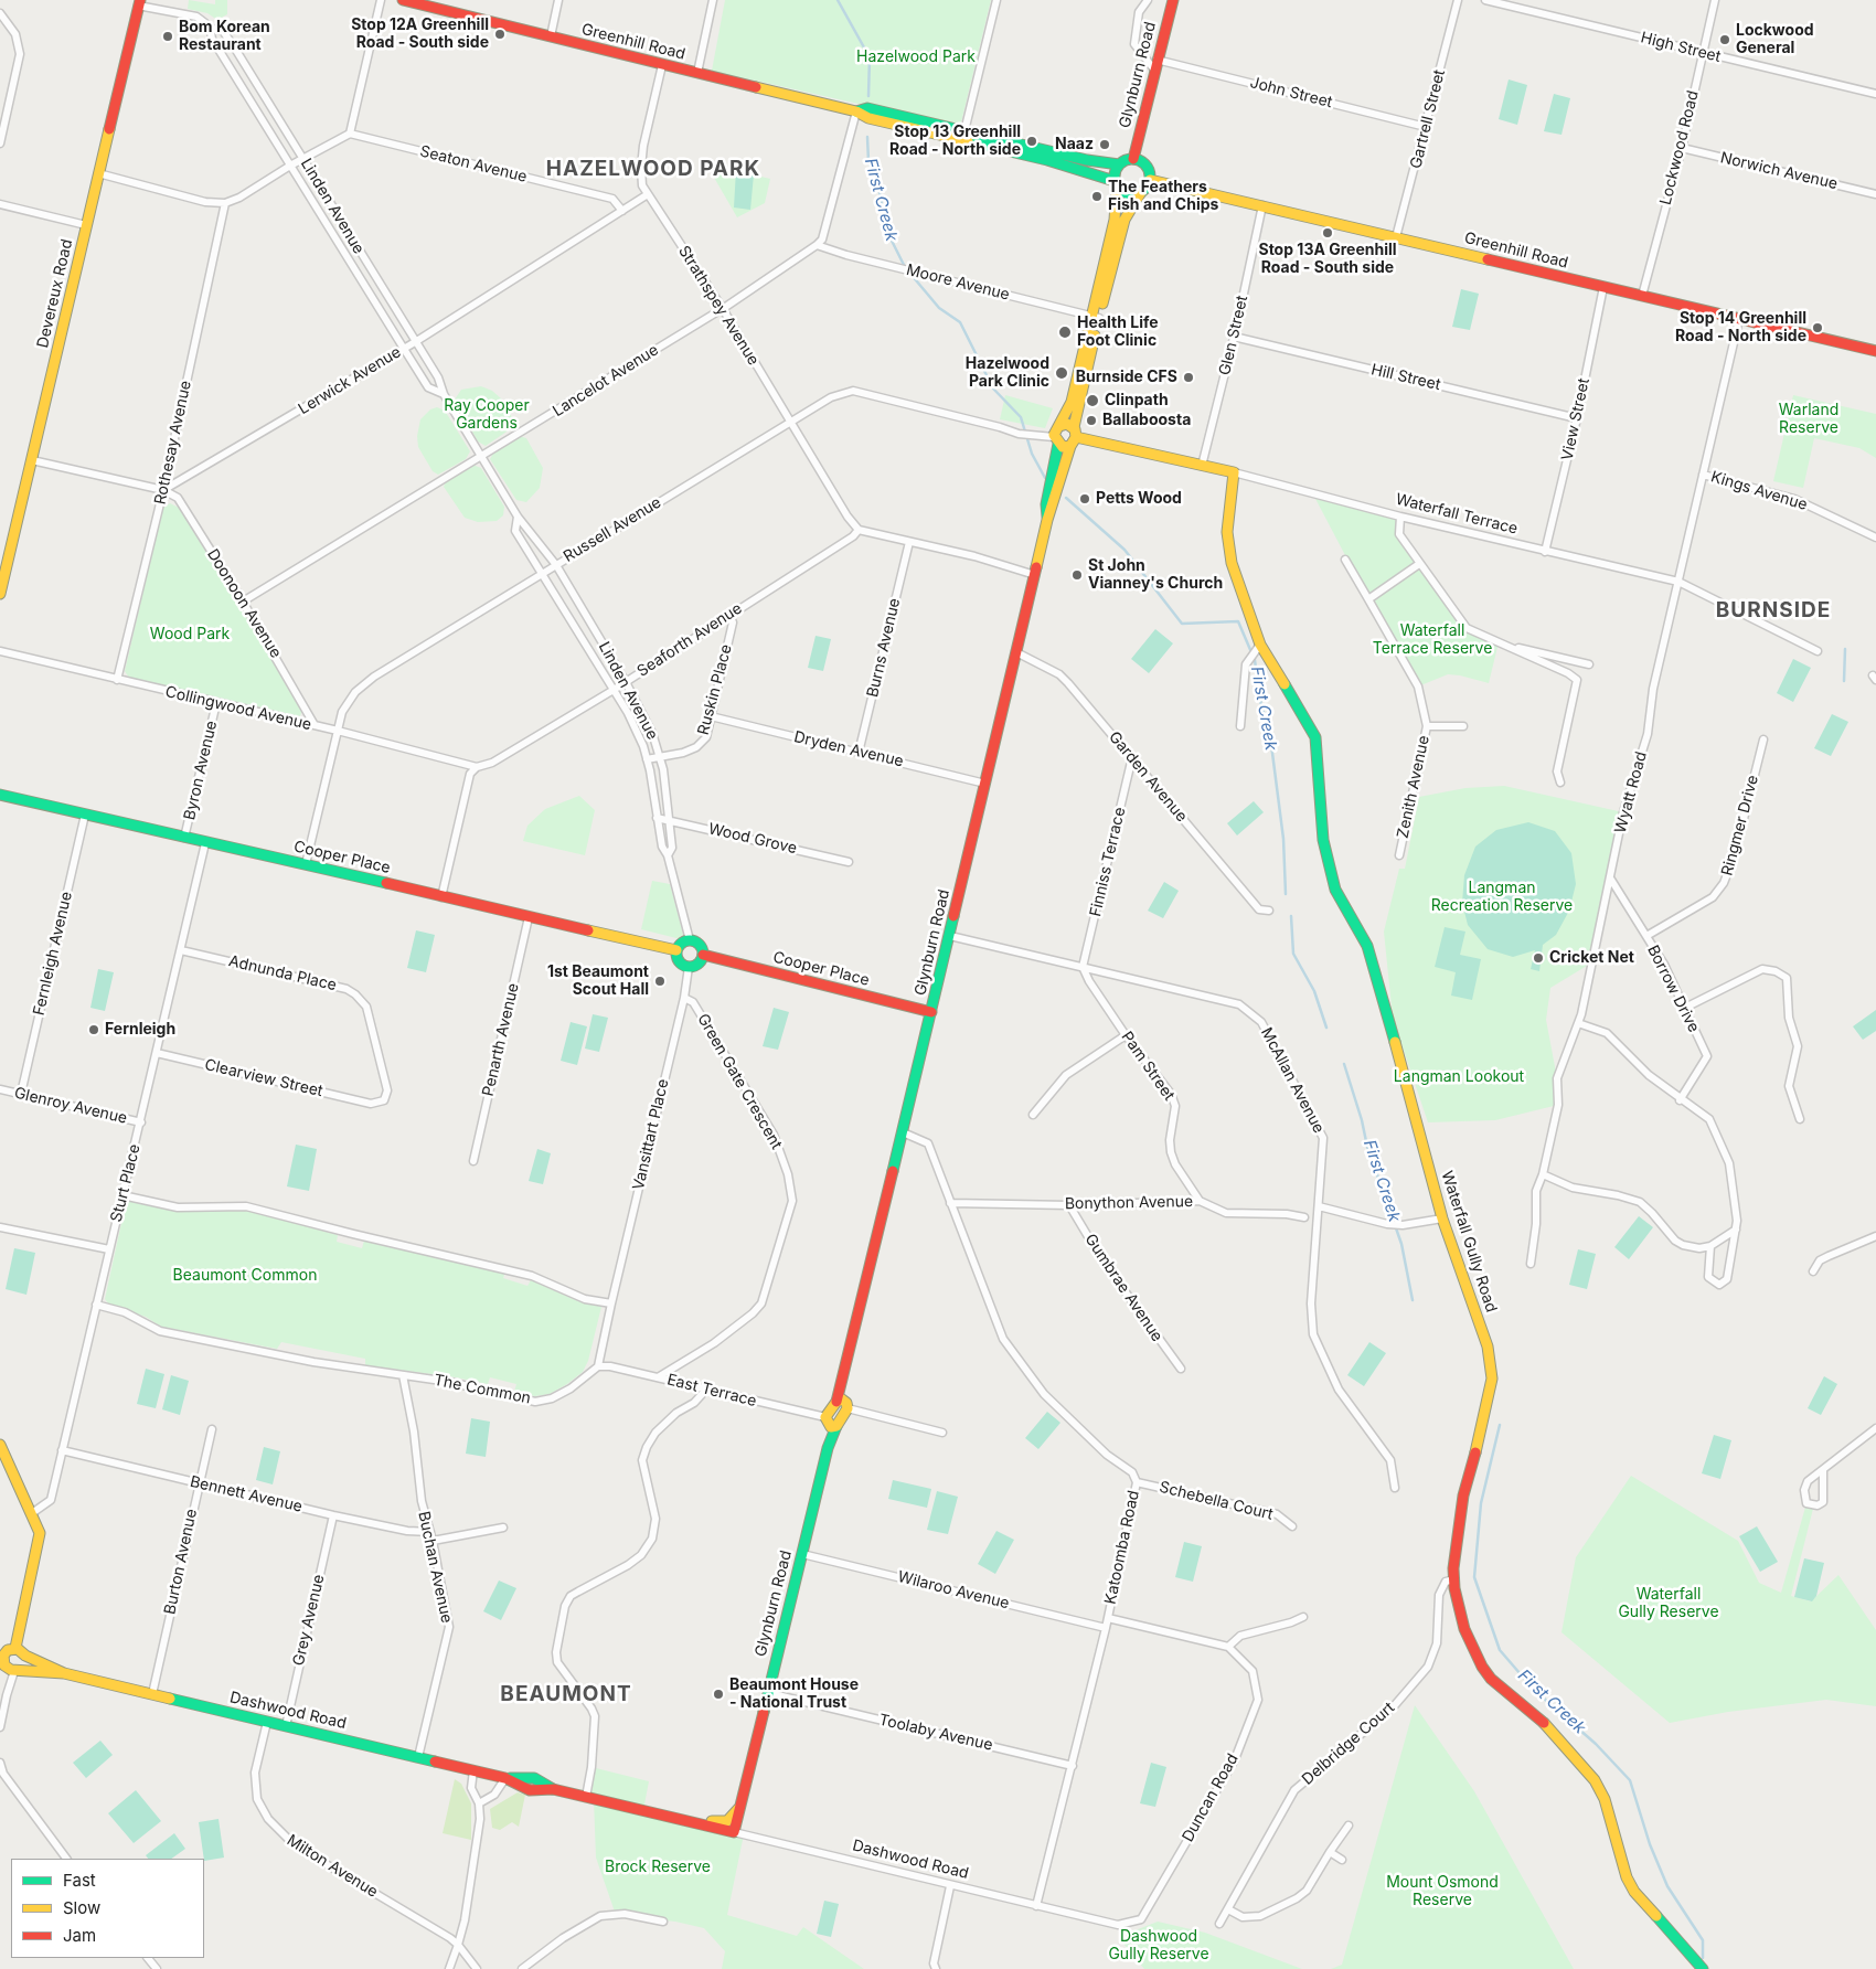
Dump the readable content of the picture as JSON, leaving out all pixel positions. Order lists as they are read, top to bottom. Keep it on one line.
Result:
{"streets":{"street":["Greenhill Road","High Street","Glynburn Road","John Street","Gartrell Street","Lockwood Road","Seaton Avenue","Norwich Avenue","Linden Avenue","Moore Avenue","Devereux Road","Strathspey Avenue","Glen Street","Hill Street","Lerwick Avenue","Lancelot Avenue","View Street","Rothesay Avenue","Kings Avenue","Waterfall Terrace","Russell Avenue","Doonoon Avenue","Seaforth Avenue","Burns Avenue","Ruskin Place","Collingwood Avenue","Dryden Avenue","Byron Avenue","Garden Avenue","Zenith Avenue","Wyatt Road","Ringmer Drive","Wood Grove","Cooper Place","Finniss Terrace","Fernleigh Avenue","Adnunda Place","Borrow Drive","Penarth Avenue","Pam Street","Clearview Street","McAllan Avenue","Green Gate Crescent","Glenroy Avenue","Vansittart Place","Sturt Place","Bonython Avenue","Waterfall Gully Road","Gumbrae Avenue","The Common","East Terrace","Bennett Avenue","Schebella Court","Katoomba Road","Burton Avenue","Buchan Avenue","Wilaroo Avenue","Grey Avenue","Dashwood Road","Toolaby Avenue","Delbridge Court","Duncan Road","Milton Avenue"]},"crossings":[["Greenhill Road","Glynburn Road"],["Greenhill Road","Gartrell Street"],["Greenhill Road","Lockwood Road"],["Greenhill Road","Strathspey Avenue"],["Greenhill Road","Glen Street"],["Greenhill Road","View Street"],["Greenhill Road","Wyatt Road"],["High Street","Lockwood Road"],["Glynburn Road","John Street"],["Glynburn Road","Moore Avenue"],["Glynburn Road","Waterfall Terrace"],["Glynburn Road","Russell Avenue"],["Glynburn Road","Dryden Avenue"],["Glynburn Road","Garden Avenue"],["Glynburn Road","Cooper Place"],["Glynburn Road","McAllan Avenue"],["Glynburn Road","East Terrace"],["Glynburn Road","Katoomba Road"],["Glynburn Road","Wilaroo Avenue"],["Glynburn Road","Dashwood Road"],["Glynburn Road","Toolaby Avenue"],["John Street","Gartrell Street"],["Lockwood Road","Norwich Avenue"],["Seaton Avenue","Lerwick Avenue"],["Linden Avenue","Devereux Road"],["Linden Avenue","Lerwick Avenue"],["Linden Avenue","Lancelot Avenue"],["Linden Avenue","Russell Avenue"],["Linden Avenue","Seaforth Avenue"],["Linden Avenue","Ruskin Place"],["Linden Avenue","Wood Grove"],["Linden Avenue","Cooper Place"],["Linden Avenue","Vansittart Place"],["Moore Avenue","Lancelot Avenue"],["Strathspey Avenue","Lerwick Avenue"],["Strathspey Avenue","Lancelot Avenue"],["Strathspey Avenue","Russell Avenue"],["Strathspey Avenue","Seaforth Avenue"],["Glen Street","Hill Street"],["Glen Street","Waterfall Terrace"],["Hill Street","View Street"],["Lerwick Avenue","Rothesay Avenue"],["Lerwick Avenue","Doonoon Avenue"],["Lancelot Avenue","Doonoon Avenue"],["View Street","Waterfall Terrace"],["Rothesay Avenue","Doonoon Avenue"],["Rothesay Avenue","Collingwood Avenue"],["Kings Avenue","Wyatt Road"],["Waterfall Terrace","Wyatt Road"],["Waterfall Terrace","Waterfall Gully Road"],["Russell Avenue","Collingwood Avenue"],["Russell Avenue","Cooper Place"],["Doonoon Avenue","Collingwood Avenue"],["Seaforth Avenue","Ruskin Place"],["Seaforth Avenue","Collingwood Avenue"],["Burns Avenue","Dryden Avenue"],["Ruskin Place","Dryden Avenue"],["Collingwood Avenue","Byron Avenue"],["Byron Avenue","Cooper Place"],["Garden Avenue","Finniss Terrace"],["Wyatt Road","Borrow Drive"],["Ringmer Drive","Borrow Drive"],["Cooper Place","Fernleigh Avenue"],["Cooper Place","Penarth Avenue"],["Cooper Place","Vansittart Place"],["Cooper Place","Sturt Place"],["Finniss Terrace","Pam Street"],["Finniss Terrace","McAllan Avenue"],["Fernleigh Avenue","Glenroy Avenue"],["Adnunda Place","Clearview Street"],["Adnunda Place","Sturt Place"],["Pam Street","McAllan Avenue"],["Pam Street","Bonython Avenue"],["Clearview Street","Sturt Place"],["Green Gate Crescent","Vansittart Place"],["Green Gate Crescent","East Terrace"],["Glenroy Avenue","Sturt Place"],["Sturt Place","The Common"],["Sturt Place","Bennett Avenue"],["Bonython Avenue","Gumbrae Avenue"],["Bonython Avenue","Katoomba Road"],["Waterfall Gully Road","Delbridge Court"],["The Common","East Terrace"],["The Common","Buchan Avenue"],["Bennett Avenue","Burton Avenue"],["Bennett Avenue","Buchan Avenue"],["Bennett Avenue","Grey Avenue"],["Schebella Court","Katoomba Road"],["Katoomba Road","Wilaroo Avenue"],["Katoomba Road","Dashwood Road"],["Katoomba Road","Toolaby Avenue"],["Burton Avenue","Dashwood Road"],["Buchan Avenue","Dashwood Road"],["Grey Avenue","Dashwood Road"],["Dashwood Road","Duncan Road"],["Dashwood Road","Milton Avenue"]],"districts":["HAZELWOOD PARK","BURNSIDE","BEAUMONT"],"water":["First Creek"],"parks":["Hazelwood Park","Ray Cooper Gardens","Warland Reserve","Waterfall Terrace Reserve","Wood Park","Langman Recreation Reserve","Langman Lookout","Beaumont Common","Waterfall Gully Reserve","Brock Reserve","Mount Osmond Reserve","Dashwood Gully Reserve"],"places":["Stop 12A Greenhill Road - South side","Bom Korean Restaurant","Lockwood General","Stop 13 Greenhill Road - North side","Naaz","The Feathers Fish and Chips","Stop 13A Greenhill Road - South side","Stop 14 Greenhill Road - North side","Health Life Foot Clinic","Hazelwood Park Clinic","Burnside CFS","Clinpath","Ballaboosta","Petts Wood","St John Vianney's Church","Cricket Net","1st Beaumont Scout Hall","Fernleigh","Beaumont House - National Trust"],"legend":["Fast","Slow","Jam"]}
